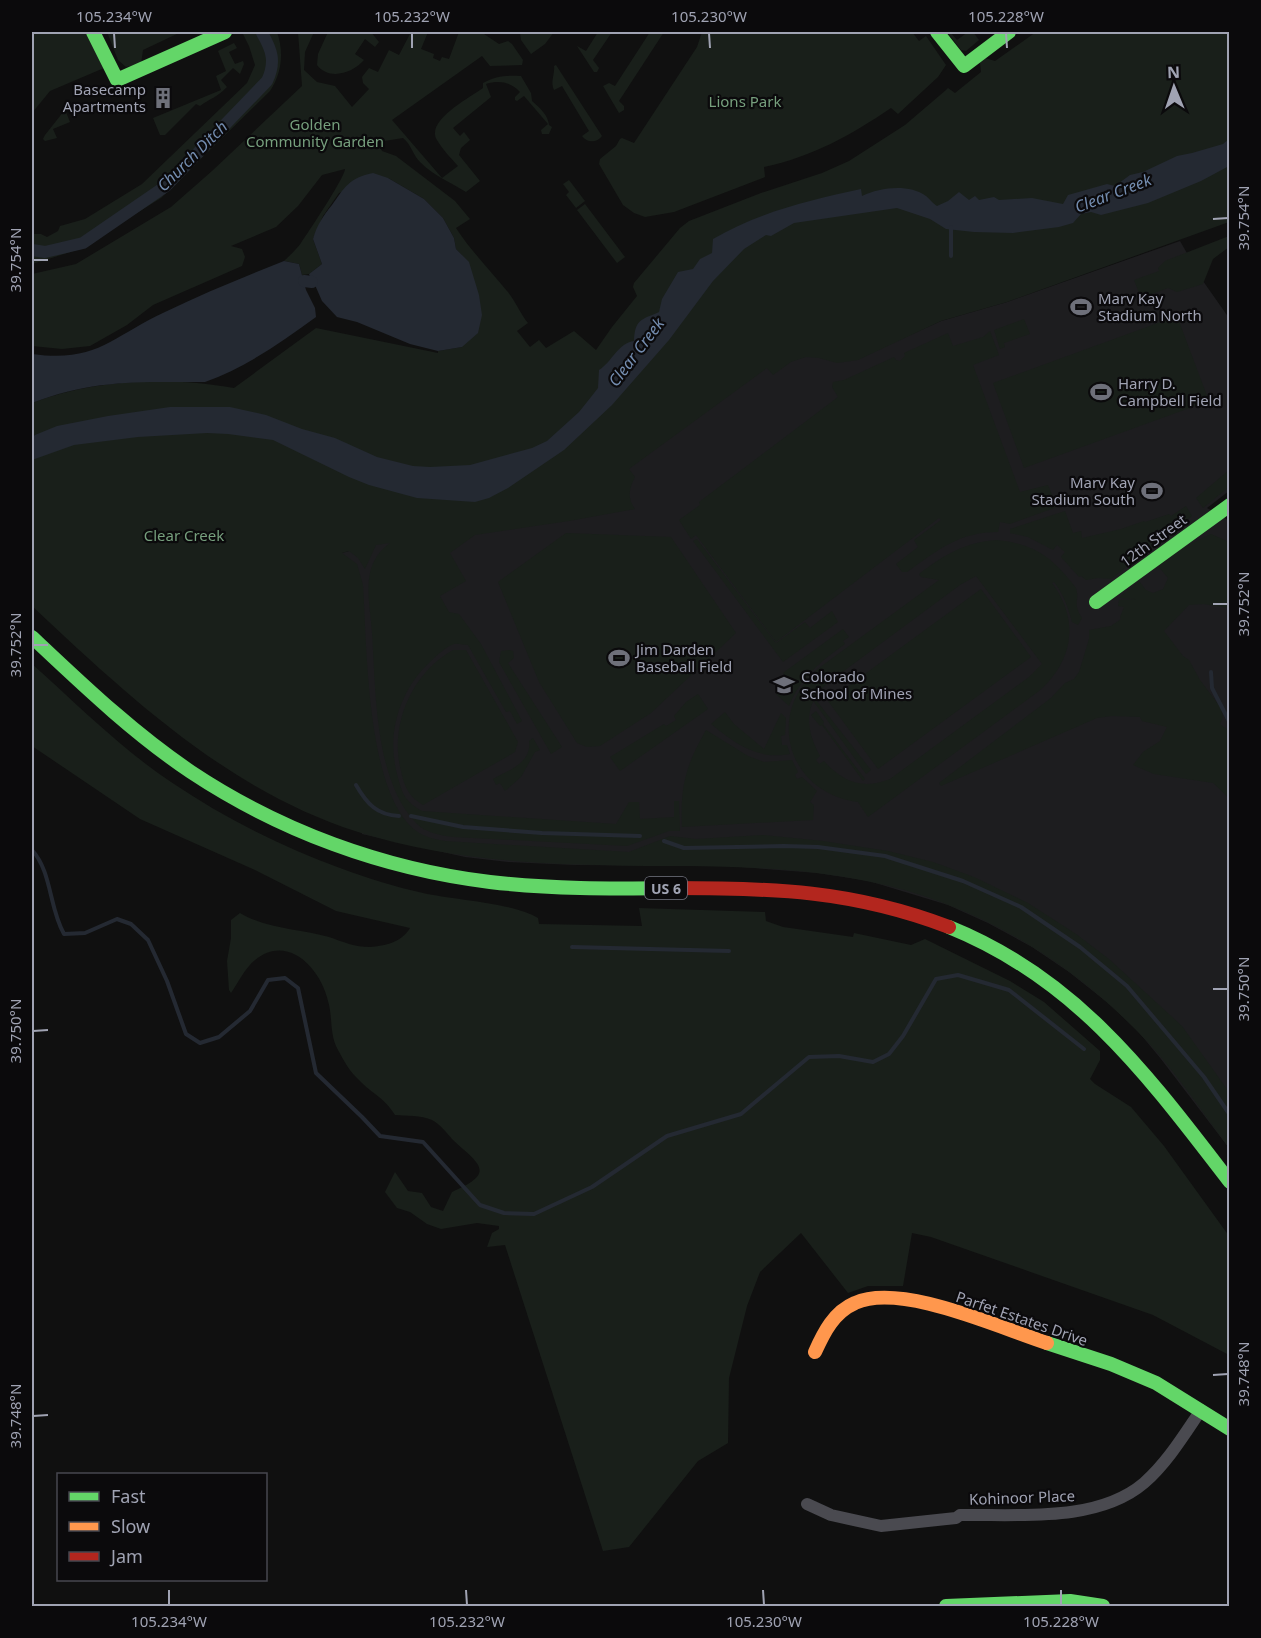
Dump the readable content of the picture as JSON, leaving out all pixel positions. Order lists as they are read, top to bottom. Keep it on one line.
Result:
{"streets":{"main road":["12th Street","US 6","Parfet Estates Drive"],"street":["Kohinoor Place"]},"crossings":[["Parfet Estates Drive","Kohinoor Place"]],"water":["Church Ditch","Clear Creek"],"parks":["Lions Park","Golden Community Garden","Clear Creek"],"places":{"building":["Basecamp Apartments"],"sports":["Marv Kay Stadium North","Harry D. Campbell Field","Marv Kay Stadium South","Jim Darden Baseball Field"],"school or university":["Colorado School of Mines"]},"legend":["Fast","Slow","Jam"],"north":"top","coordinates":["105.234°W","105.232°W","105.230°W","105.228°W","39.754°N","39.752°N","39.750°N","39.748°N"]}
